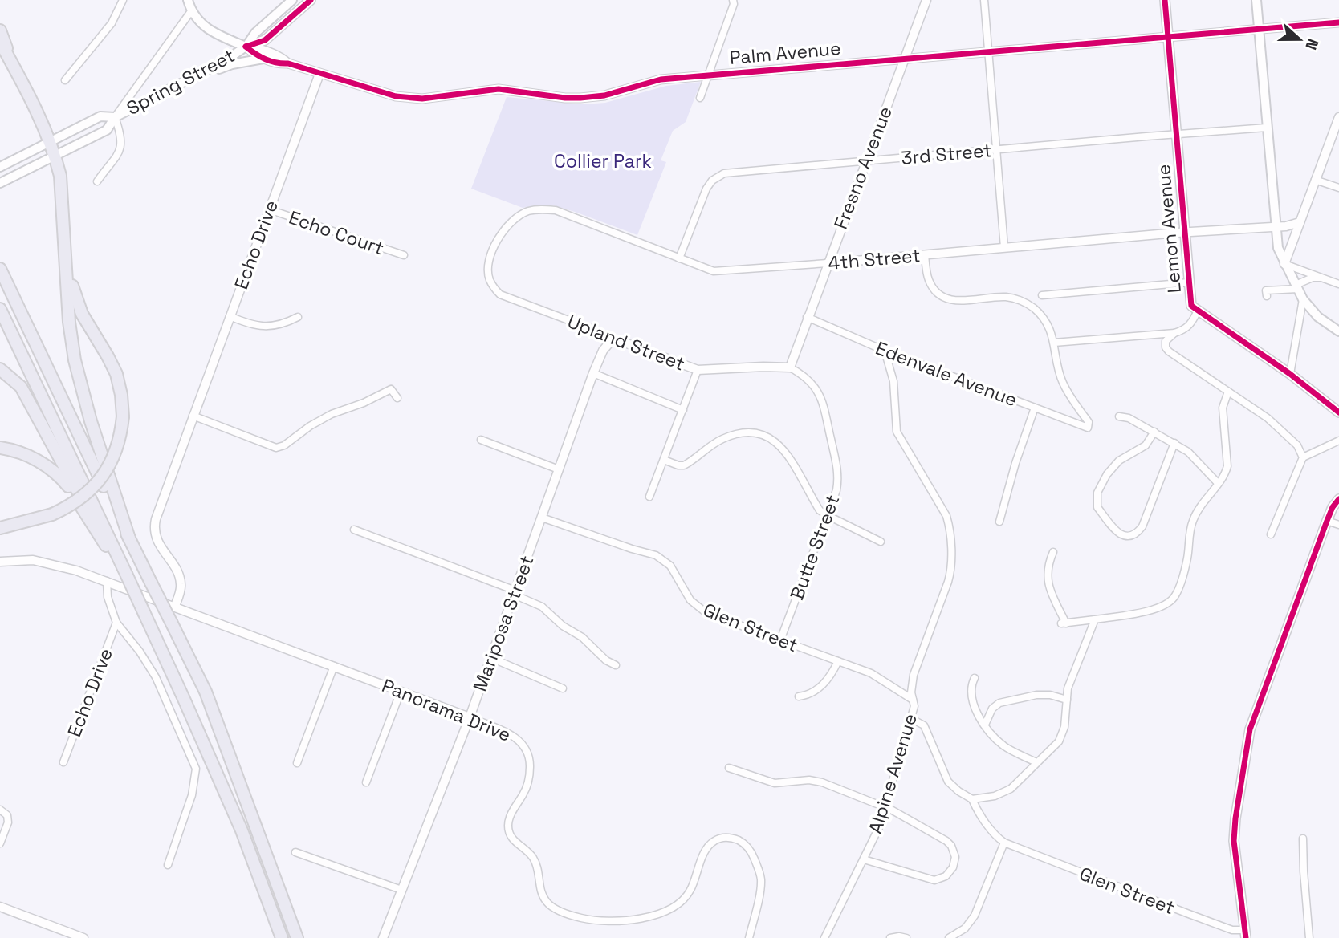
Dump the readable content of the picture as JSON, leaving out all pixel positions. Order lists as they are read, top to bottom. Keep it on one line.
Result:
{"streets":{"main road":["Spring Street","Lemon Avenue"],"street":["Palm Avenue","3rd Street","Fresno Avenue","Echo Court","Echo Drive","4th Street","Upland Street","Edenvale Avenue","Butte Street","Mariposa Street","Glen Street","Panorama Drive","Alpine Avenue"]},"crossings":[["Palm Avenue","Spring Street"],["Palm Avenue","Fresno Avenue"],["Palm Avenue","Lemon Avenue"],["Palm Avenue","Echo Drive"],["3rd Street","Fresno Avenue"],["3rd Street","Lemon Avenue"],["3rd Street","4th Street"],["Fresno Avenue","4th Street"],["Fresno Avenue","Upland Street"],["Fresno Avenue","Edenvale Avenue"],["Fresno Avenue","Butte Street"],["Lemon Avenue","4th Street"],["Echo Court","Echo Drive"],["Echo Drive","Panorama Drive"],["4th Street","Upland Street"],["Upland Street","Butte Street"],["Upland Street","Mariposa Street"],["Edenvale Avenue","Alpine Avenue"],["Butte Street","Glen Street"],["Mariposa Street","Glen Street"],["Mariposa Street","Panorama Drive"],["Glen Street","Alpine Avenue"]],"parks":["Collier Park"],"north":"right"}
